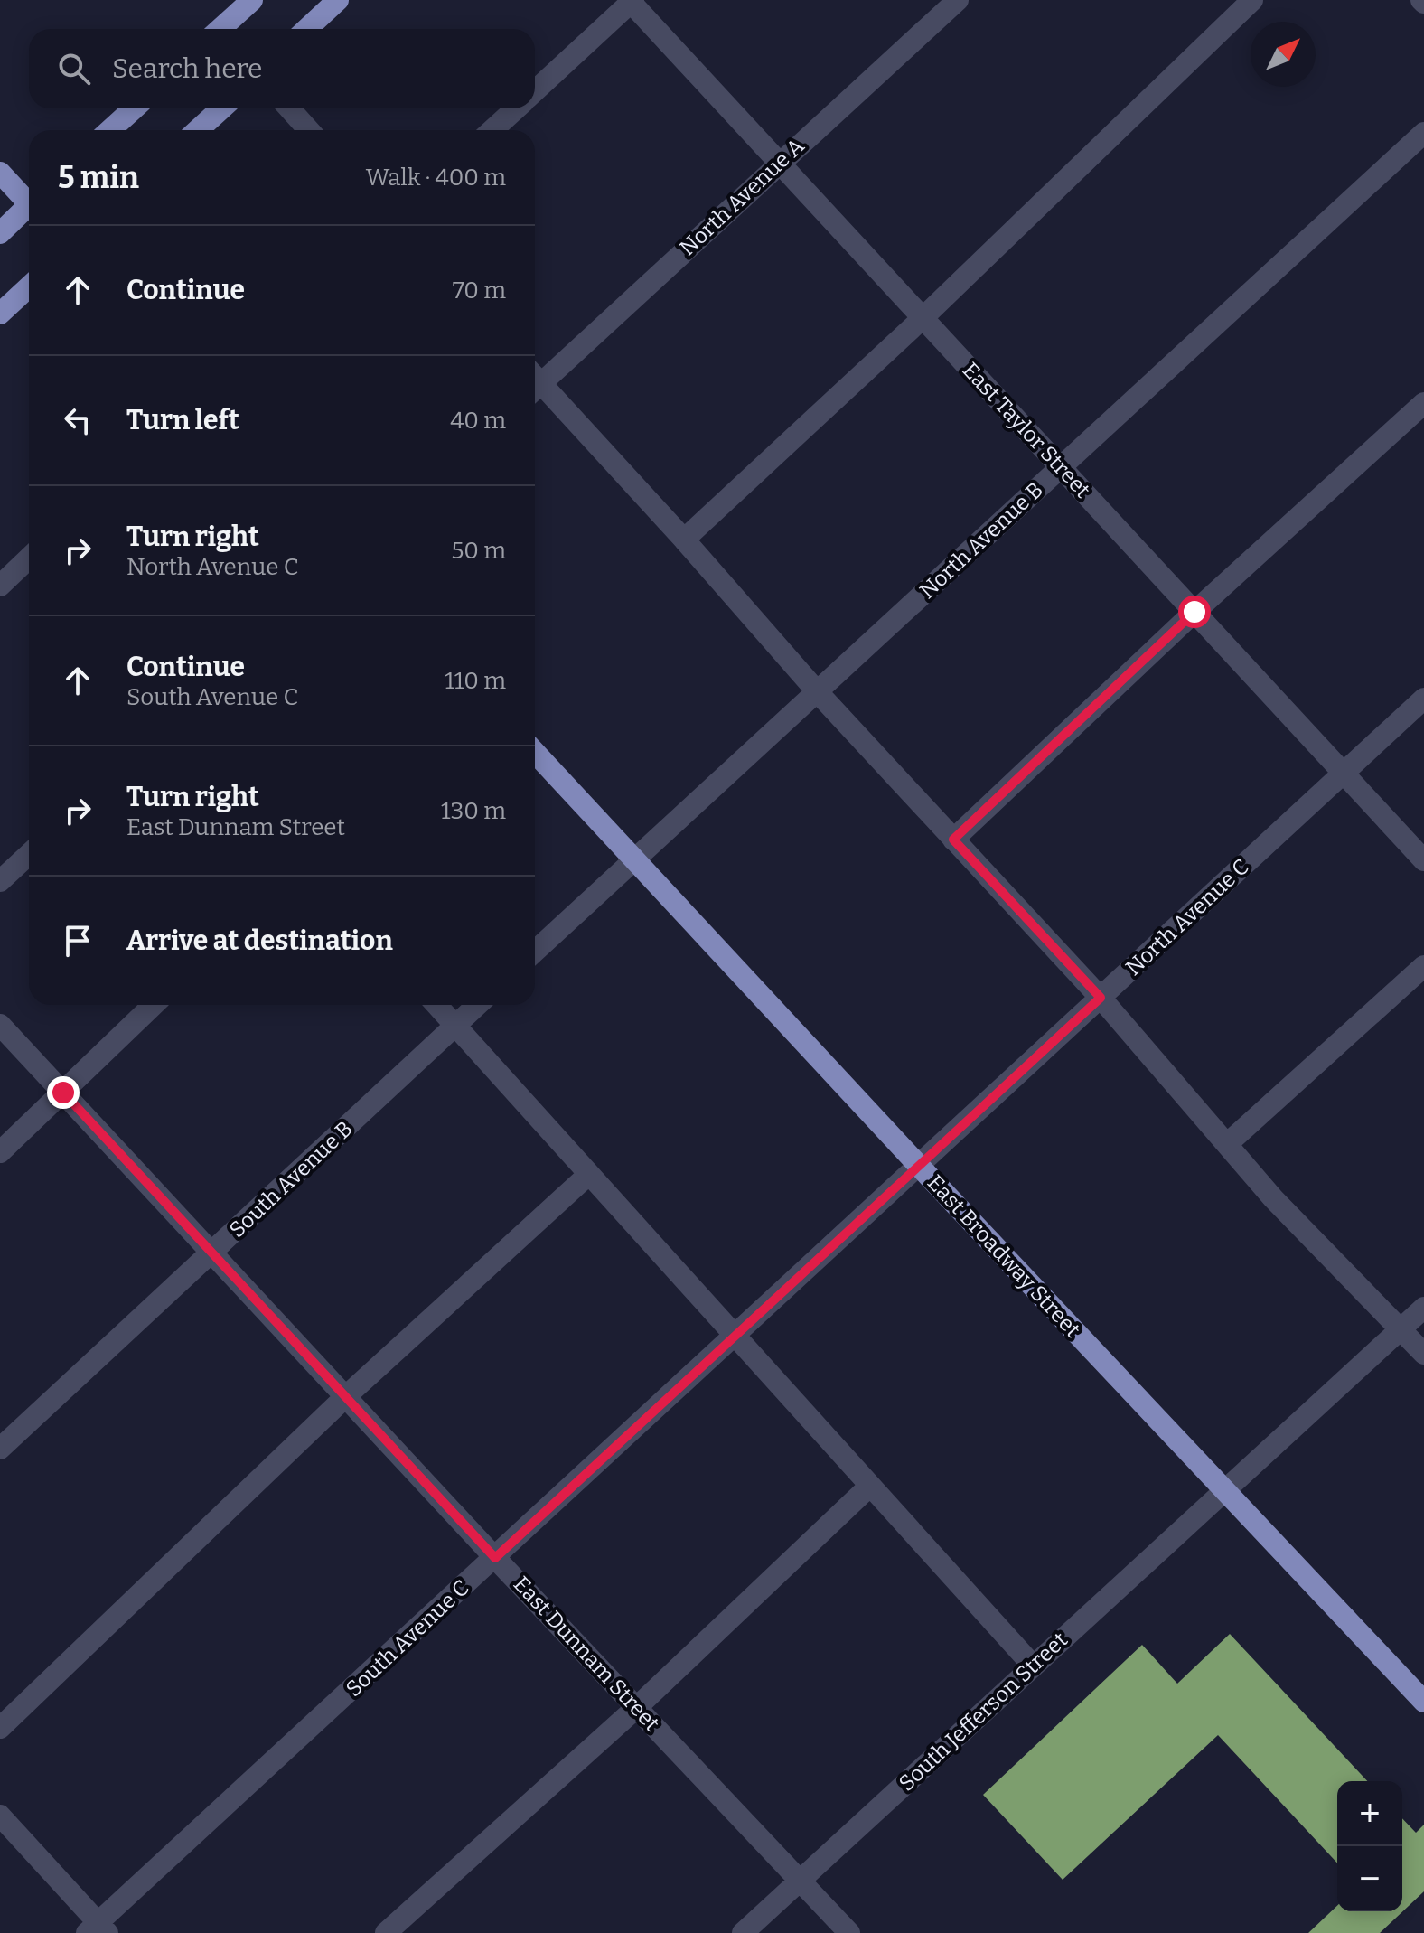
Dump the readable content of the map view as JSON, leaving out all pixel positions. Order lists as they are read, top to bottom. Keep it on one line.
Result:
{"streets":{"main road":["East Broadway Street"],"street":["North Avenue A","East Taylor Street","North Avenue B","North Avenue C","South Avenue B","South Avenue C","East Dunnam Street","South Jefferson Street"]},"crossings":[["North Avenue A","East Taylor Street"],["East Taylor Street","North Avenue B"],["East Taylor Street","North Avenue C"],["North Avenue B","East Broadway Street"],["North Avenue C","East Broadway Street"],["North Avenue C","South Avenue C"],["South Avenue B","East Dunnam Street"],["East Broadway Street","South Avenue C"],["East Broadway Street","South Jefferson Street"],["South Avenue C","East Dunnam Street"],["East Dunnam Street","South Jefferson Street"]],"north":"top right","page":{"search":"Search here","heading":["5 min","Walk · 400 m"],"list":[["Continue","70 m"],["Turn left","40 m"],["Turn right","North Avenue C","50 m"],["Continue","South Avenue C","110 m"],["Turn right","East Dunnam Street","130 m"],"Arrive at destination"],"map_buttons":["+","−"]}}
